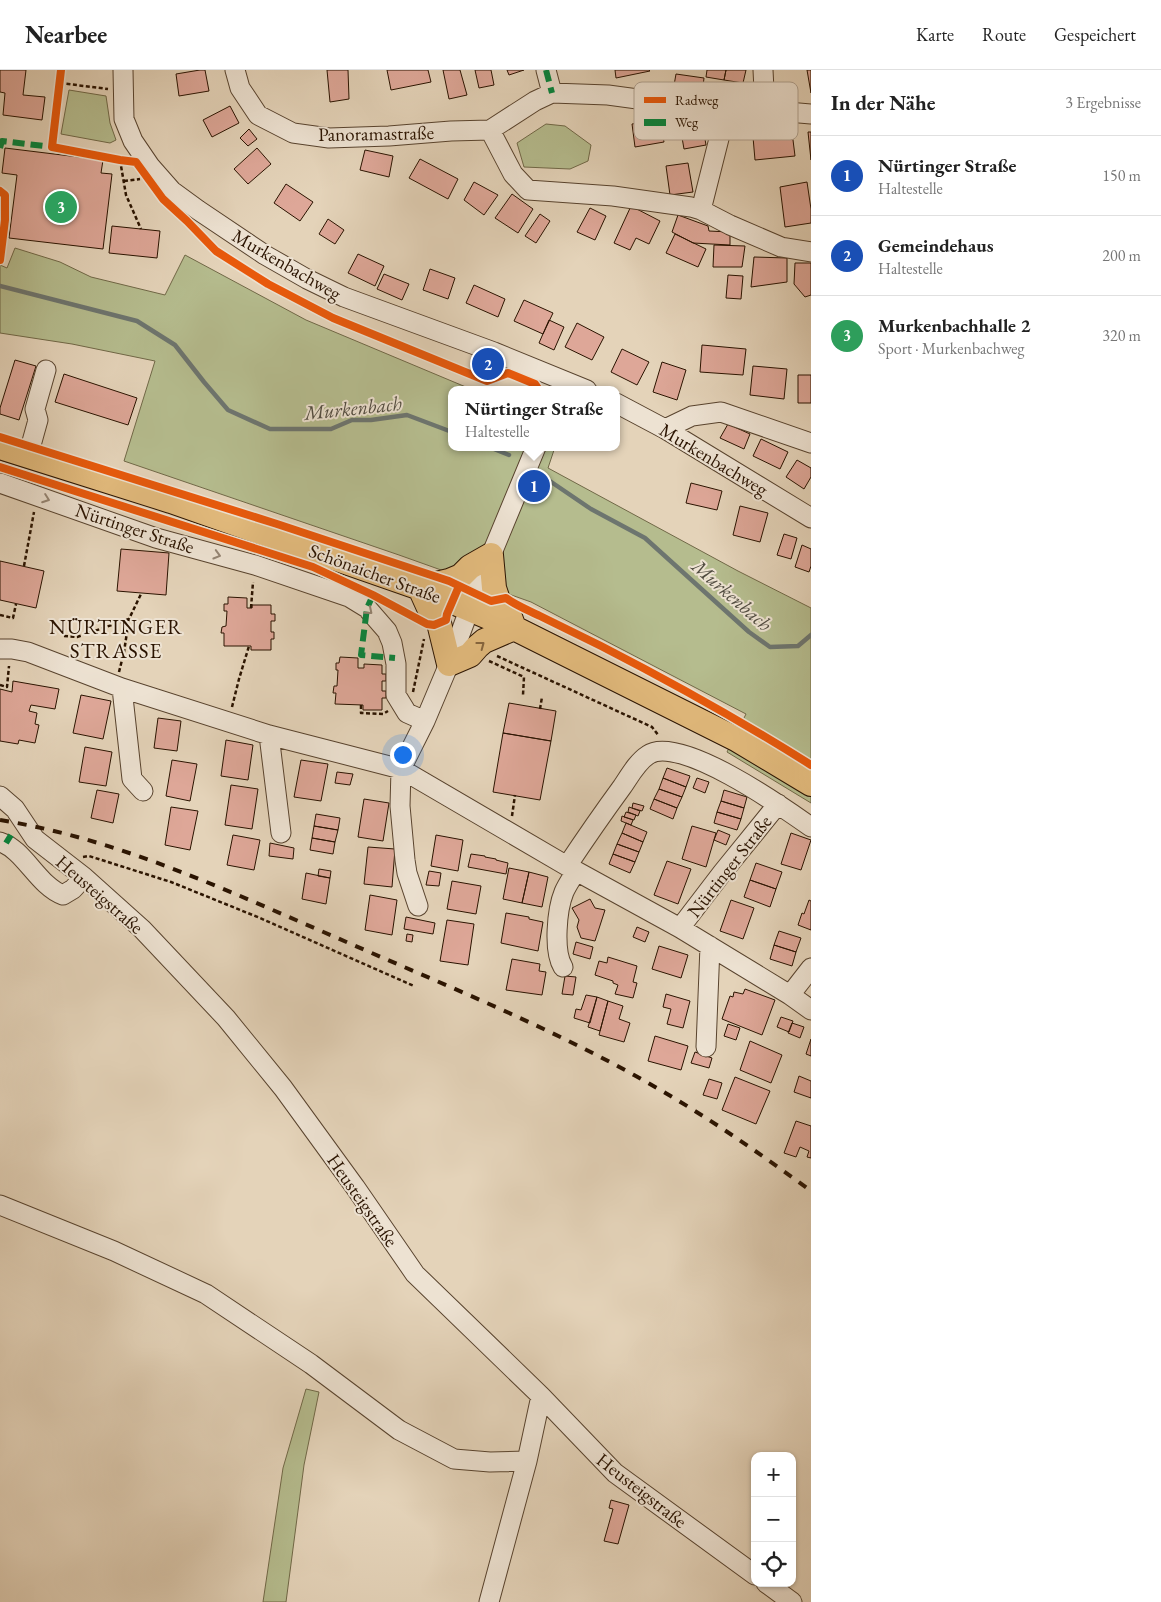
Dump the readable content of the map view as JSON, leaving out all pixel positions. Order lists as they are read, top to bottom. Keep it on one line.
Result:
{"streets":{"main road":["Schönaicher Straße"],"street":["Panoramastraße","Murkenbachweg","Nürtinger Straße","Heusteigstraße"]},"districts":["NÜRTINGER STRASSE"],"water":["Murkenbach"],"legend":["Radweg","Weg"],"page":{"header":"Nearbee","nav":["Karte","Route","Gespeichert"],"heading":["In der Nähe","3 Ergebnisse"],"list":[{"mark":"1","name":"Nürtinger Straße","note":"Haltestelle","value":"150 m"},{"mark":"2","name":"Gemeindehaus","note":"Haltestelle","value":"200 m"},{"mark":"3","name":"Murkenbachhalle 2","note":"Sport · Murkenbachweg","value":"320 m"}],"pins":["3","2","1"],"popup":["Nürtinger Straße","Haltestelle"],"map_buttons":["+","−"]}}
